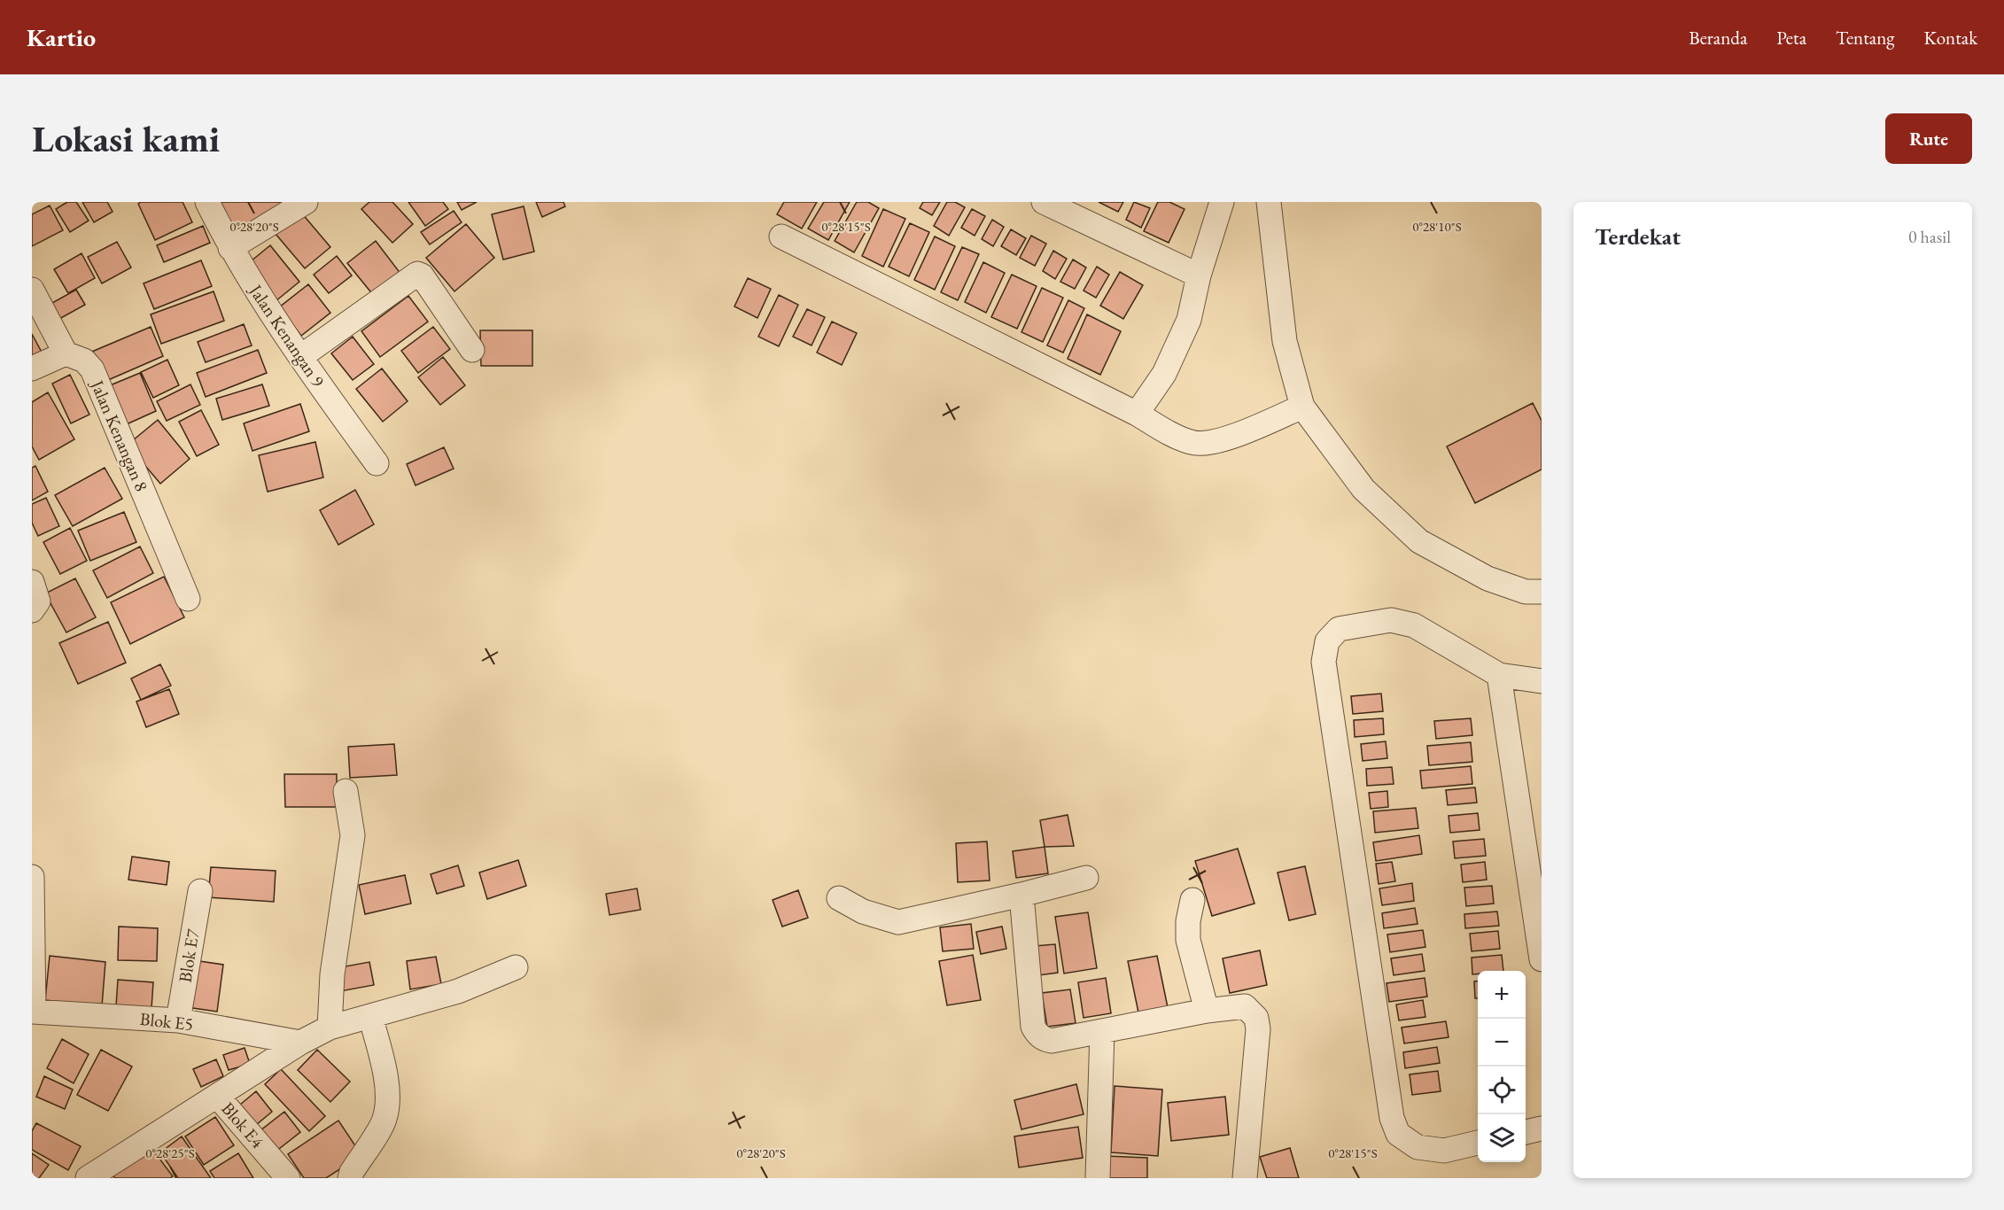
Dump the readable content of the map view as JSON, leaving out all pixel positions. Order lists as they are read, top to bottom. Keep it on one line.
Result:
{"streets":{"street":["Jalan Kenangan 9","Jalan Kenangan 8","Blok E7","Blok E5","Blok E4"]},"crossings":[["Blok E7","Blok E5"]],"page":{"header":"Kartio","nav":["Beranda","Peta","Tentang","Kontak"],"buttons":"Rute","title":"Lokasi kami","heading":["Terdekat","0 hasil"],"map_buttons":["+","−"]},"coordinates":["0°28'20\"S","0°28'15\"S","0°28'10\"S","0°28'25\"S"]}
